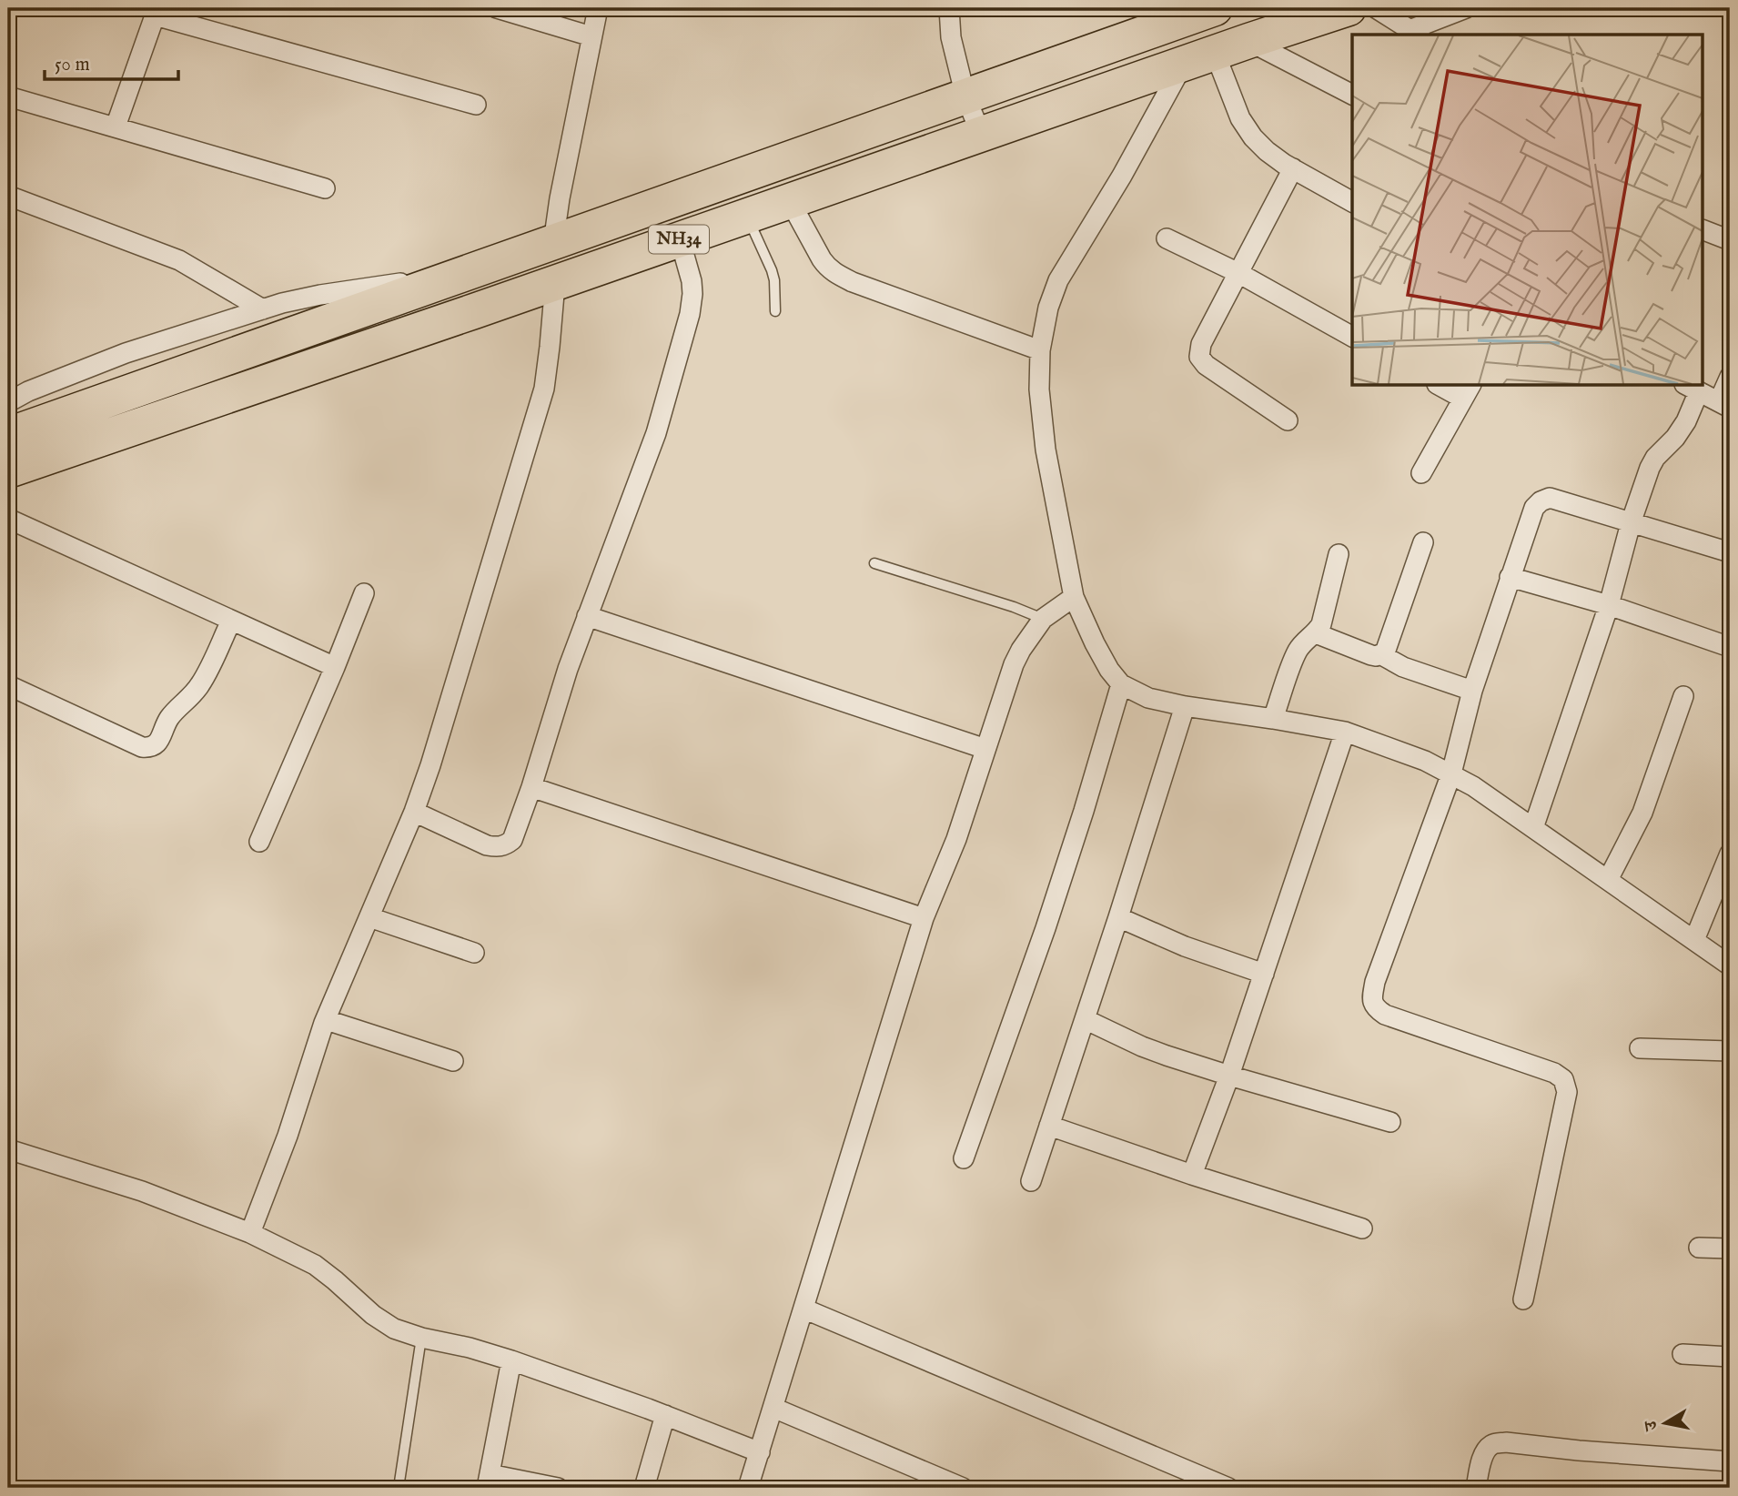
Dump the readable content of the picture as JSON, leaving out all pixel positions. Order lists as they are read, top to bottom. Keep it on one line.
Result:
{"streets":{"highway":["NH34"]},"scale_bar":"50 m","north":"left"}
